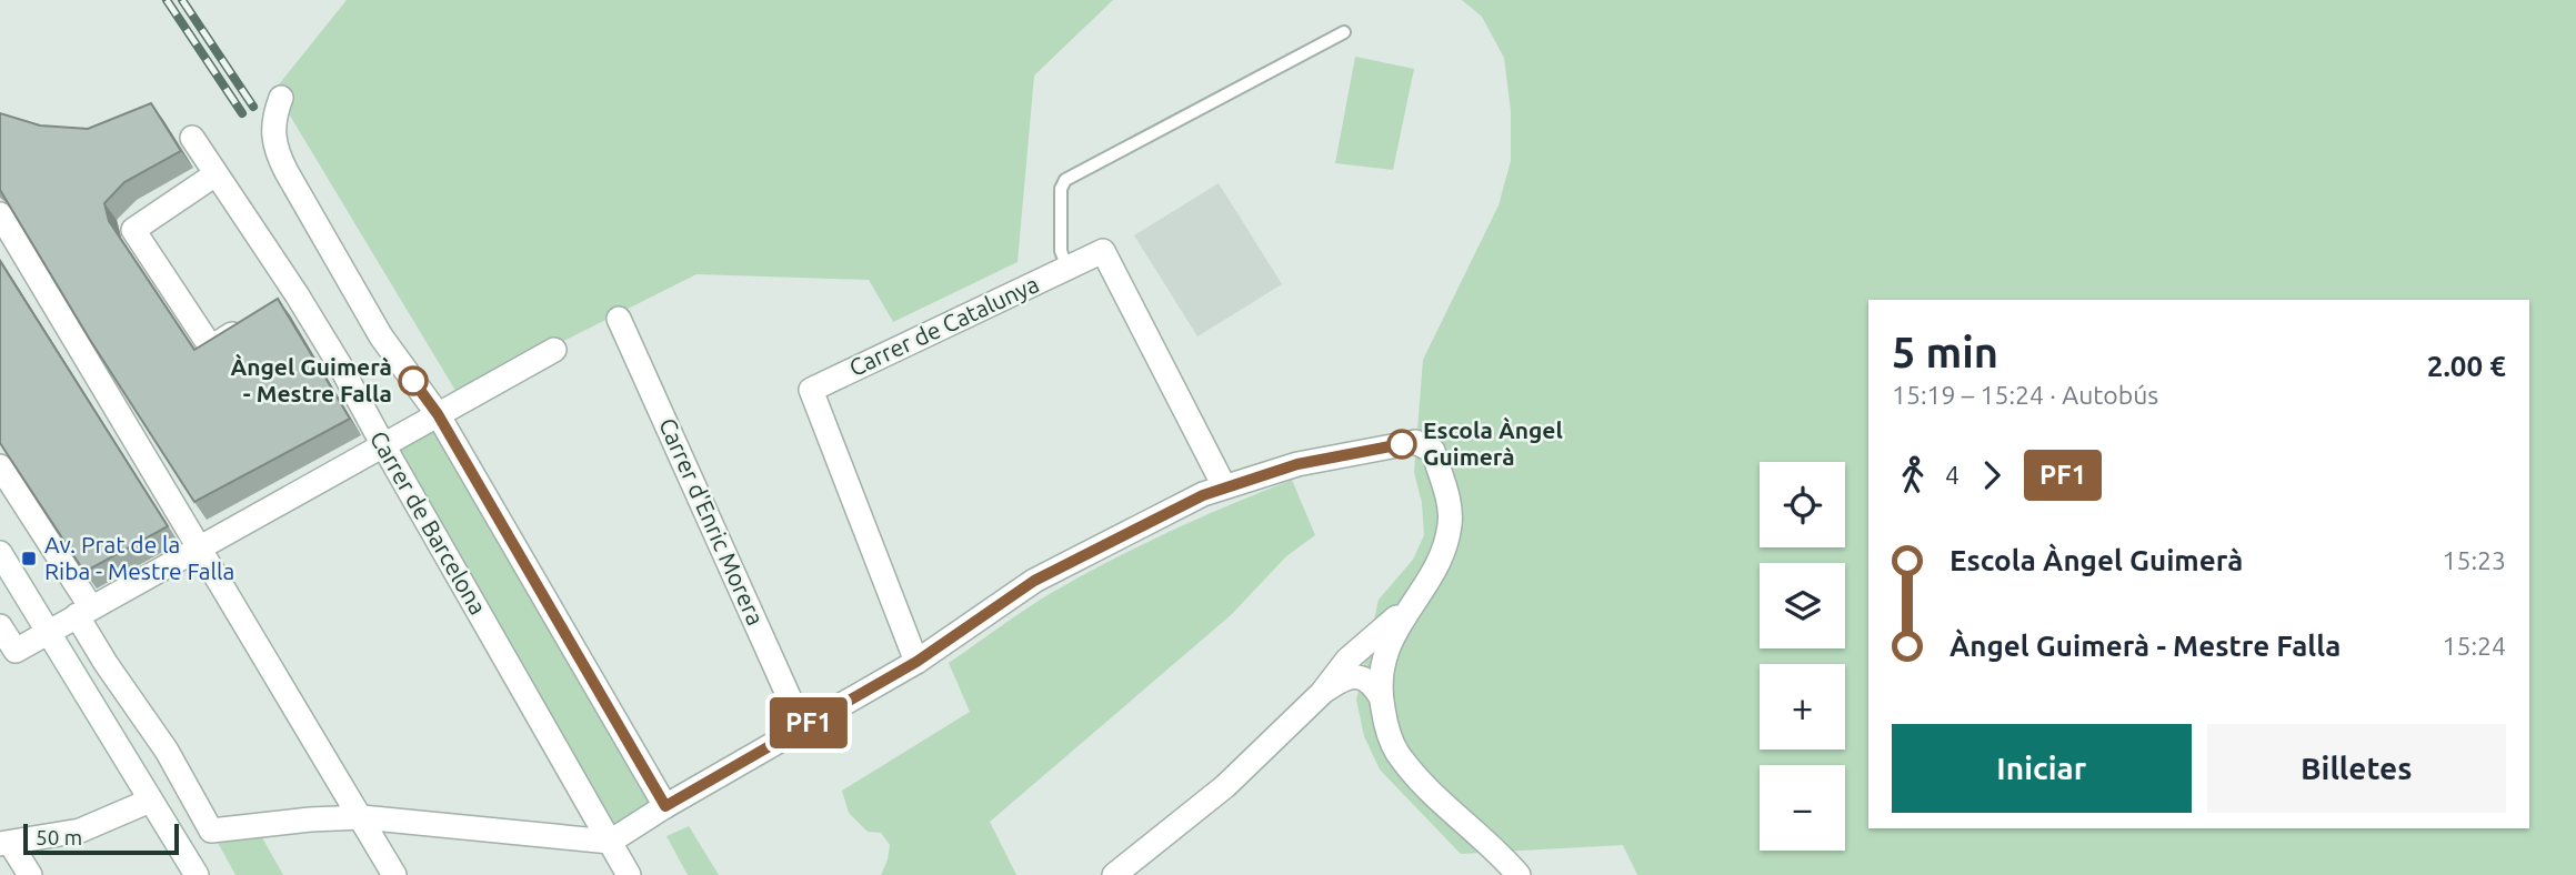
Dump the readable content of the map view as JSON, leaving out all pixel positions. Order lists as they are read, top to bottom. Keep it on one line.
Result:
{"streets":{"street":["Carrer de Catalunya","Carrer d'Enric Morera","Carrer de Barcelona"]},"places":{"other":["Àngel Guimerà - Mestre Falla","Escola Àngel Guimerà"],"transit":["Av. Prat de la Riba - Mestre Falla"]},"lines":["bus line PF1"],"scale_bar":"50 m","page":{"on_map":"PF1","heading":["5 min","15:19 – 15:24 · Autobús","2.00 €"],"legs":["4","PF1"],"map_buttons":["+","−"],"list":[{"name":"Escola Àngel Guimerà","value":"15:23"},{"name":"Àngel Guimerà - Mestre Falla","value":"15:24"}],"buttons":["Iniciar","Billetes"],"scale":"50 m"}}
